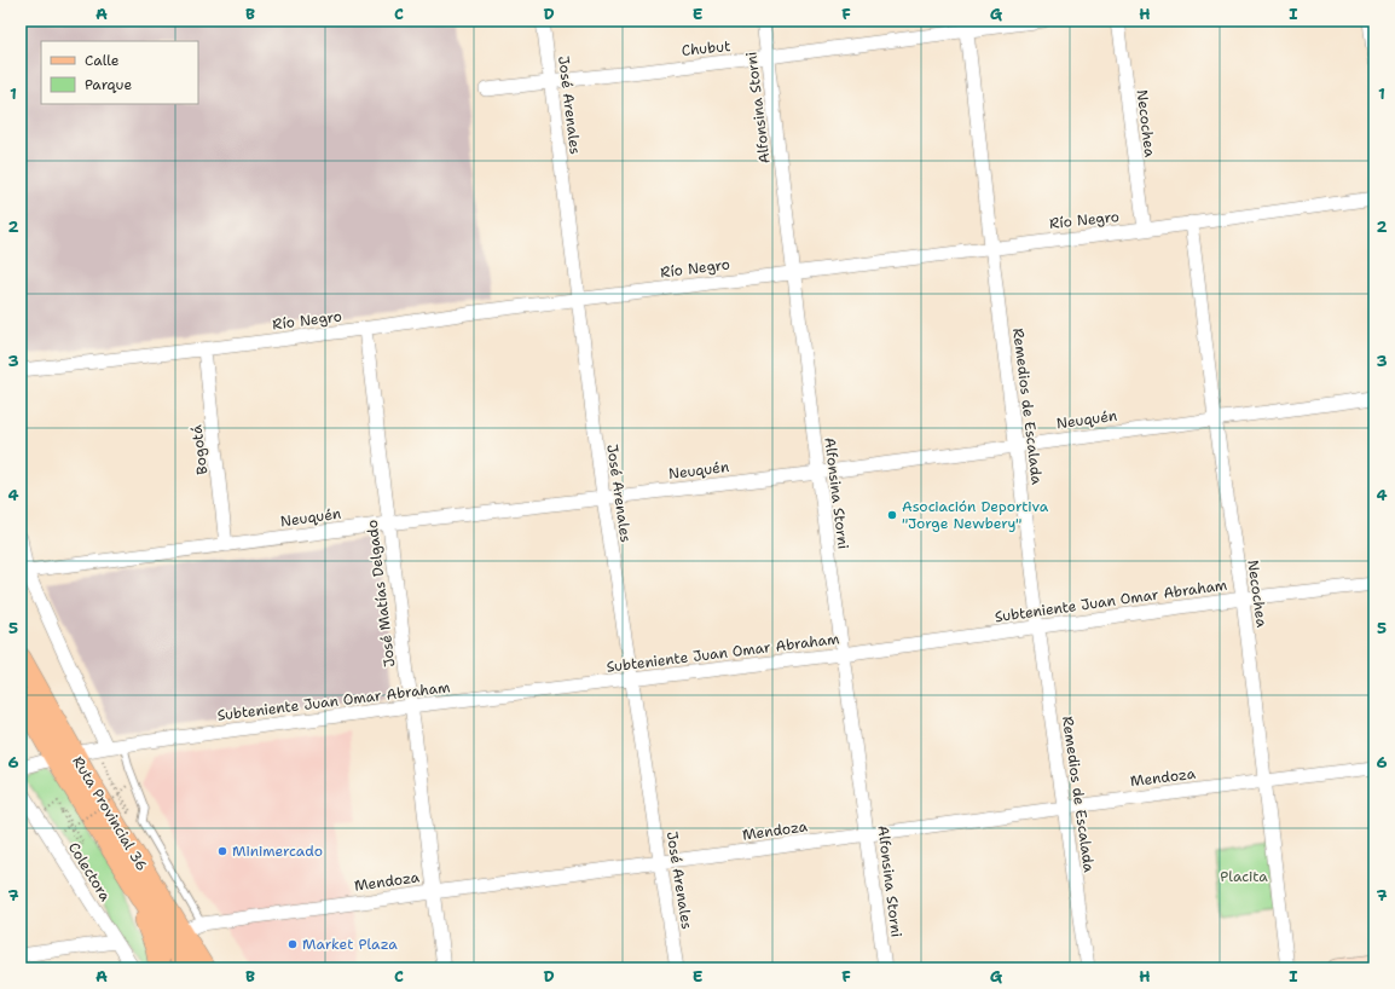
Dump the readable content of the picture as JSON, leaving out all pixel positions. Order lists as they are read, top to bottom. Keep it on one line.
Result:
{"streets":{"main road":["Ruta Provincial 36"],"street":["Chubut","José Arenales","Alfonsina Storni","Necochea","Río Negro","Remedios de Escalada","Neuquén","Bogotá","José Matías Delgado","Subteniente Juan Omar Abraham","Mendoza","Colectora"]},"crossings":[["Chubut","José Arenales"],["Chubut","Alfonsina Storni"],["Chubut","Remedios de Escalada"],["José Arenales","Río Negro"],["José Arenales","Neuquén"],["José Arenales","Subteniente Juan Omar Abraham"],["José Arenales","Mendoza"],["Alfonsina Storni","Río Negro"],["Alfonsina Storni","Neuquén"],["Alfonsina Storni","Subteniente Juan Omar Abraham"],["Alfonsina Storni","Mendoza"],["Necochea","Río Negro"],["Necochea","Neuquén"],["Necochea","Subteniente Juan Omar Abraham"],["Necochea","Mendoza"],["Río Negro","Remedios de Escalada"],["Río Negro","Bogotá"],["Río Negro","José Matías Delgado"],["Remedios de Escalada","Neuquén"],["Remedios de Escalada","Subteniente Juan Omar Abraham"],["Remedios de Escalada","Mendoza"],["Neuquén","Bogotá"],["Neuquén","José Matías Delgado"],["José Matías Delgado","Subteniente Juan Omar Abraham"],["José Matías Delgado","Mendoza"],["Subteniente Juan Omar Abraham","Ruta Provincial 36"],["Mendoza","Ruta Provincial 36"]],"parks":["Placita"],"places":["Asociación Deportiva \"Jorge Newbery\"","Minimercado","Market Plaza"],"legend":["Calle","Parque"],"grid":{"columns":["A","B","C","D","E","F","G","H","I"],"rows":["1","2","3","4","5","6","7"]}}
